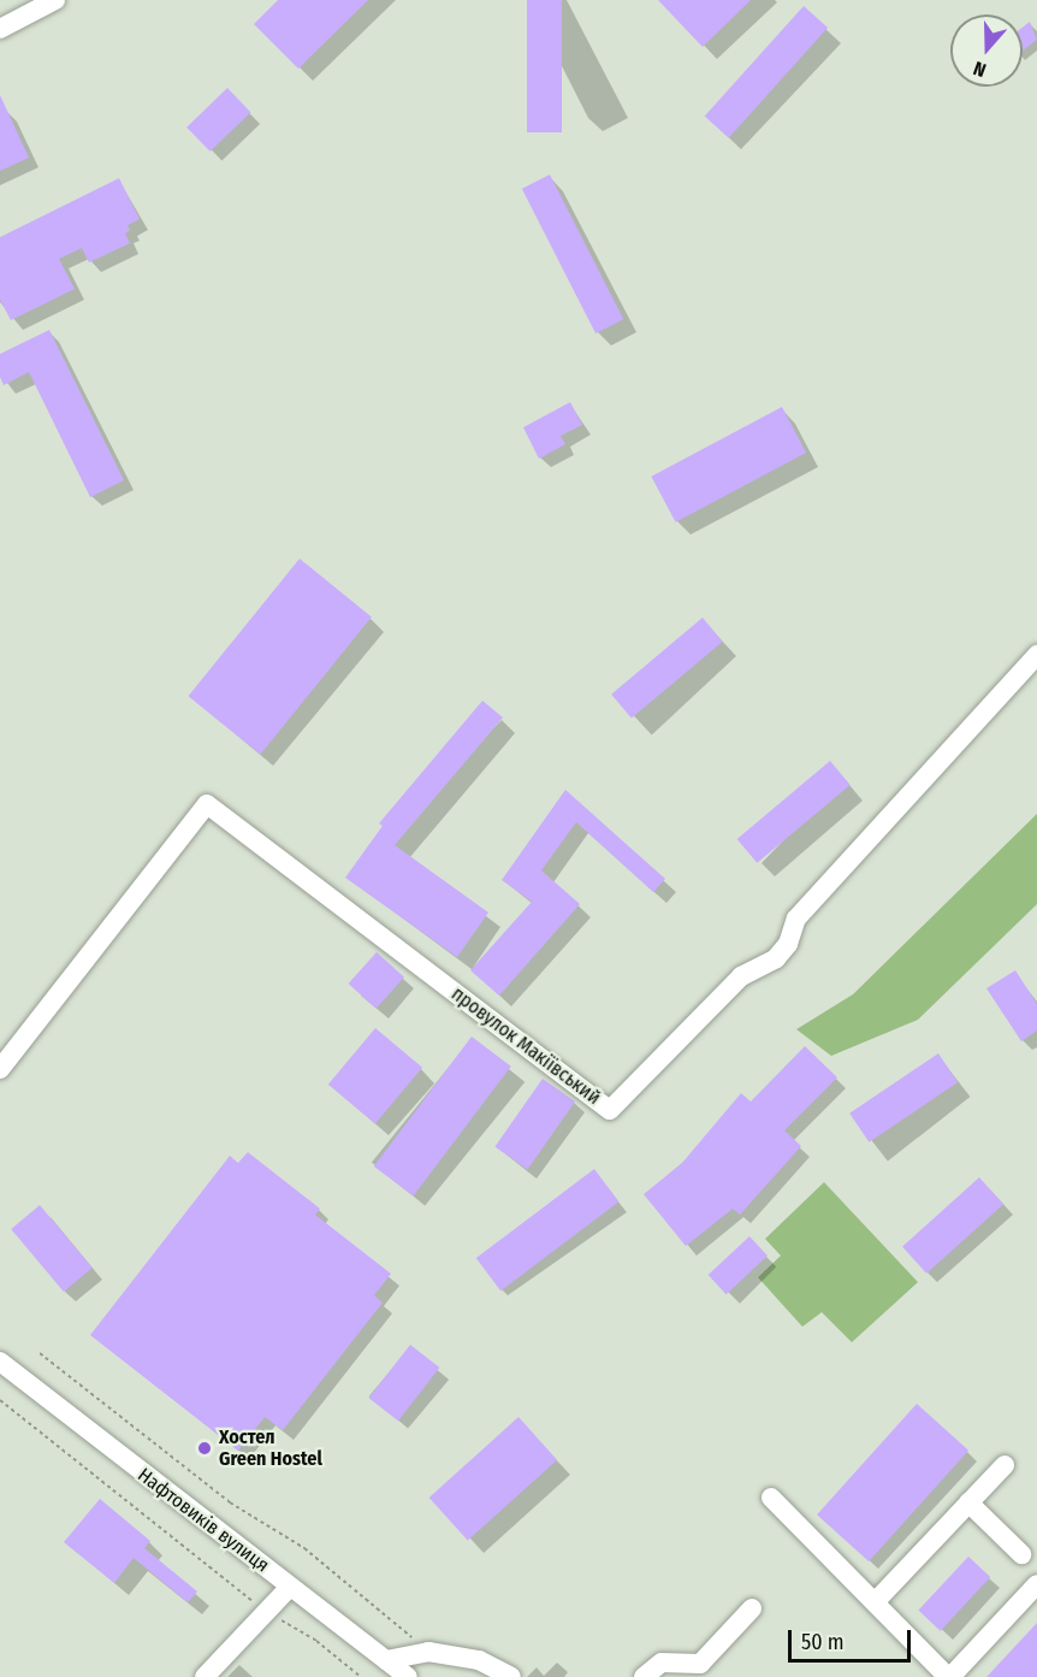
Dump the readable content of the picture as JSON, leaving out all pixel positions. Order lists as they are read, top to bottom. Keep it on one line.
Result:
{"streets":{"street":["провулок Макіївський","Нафтовиків вулиця"]},"places":["Хостел Green Hostel"],"scale_bar":"50 m","north":"bottom"}
